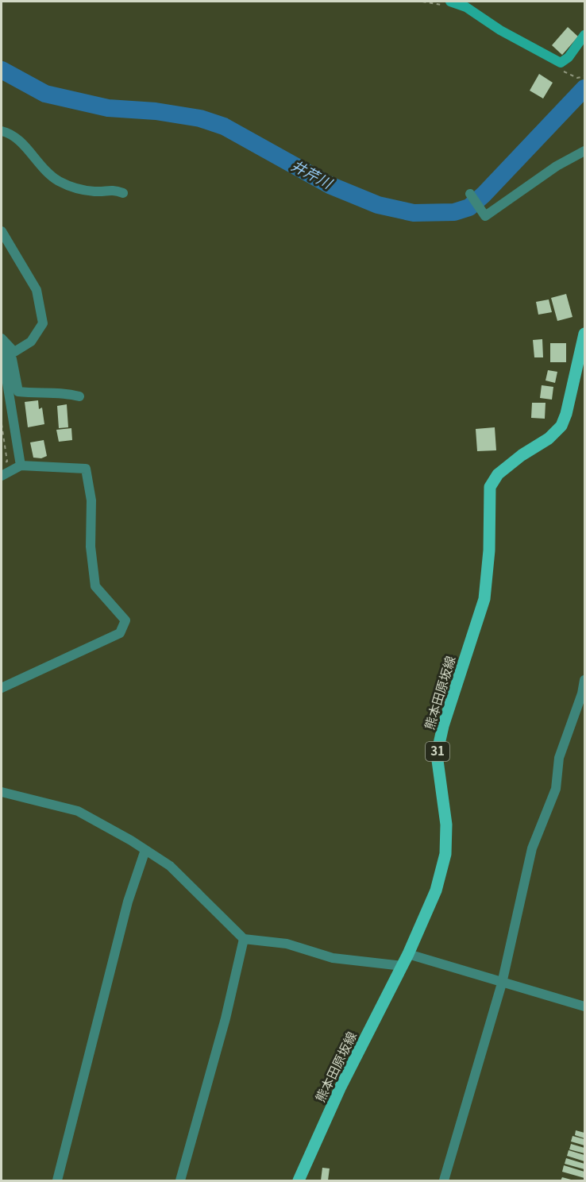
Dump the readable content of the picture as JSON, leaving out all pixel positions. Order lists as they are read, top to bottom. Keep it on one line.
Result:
{"streets":{"main road":["熊本田原坂線","31"]},"water":["井芹川"]}
